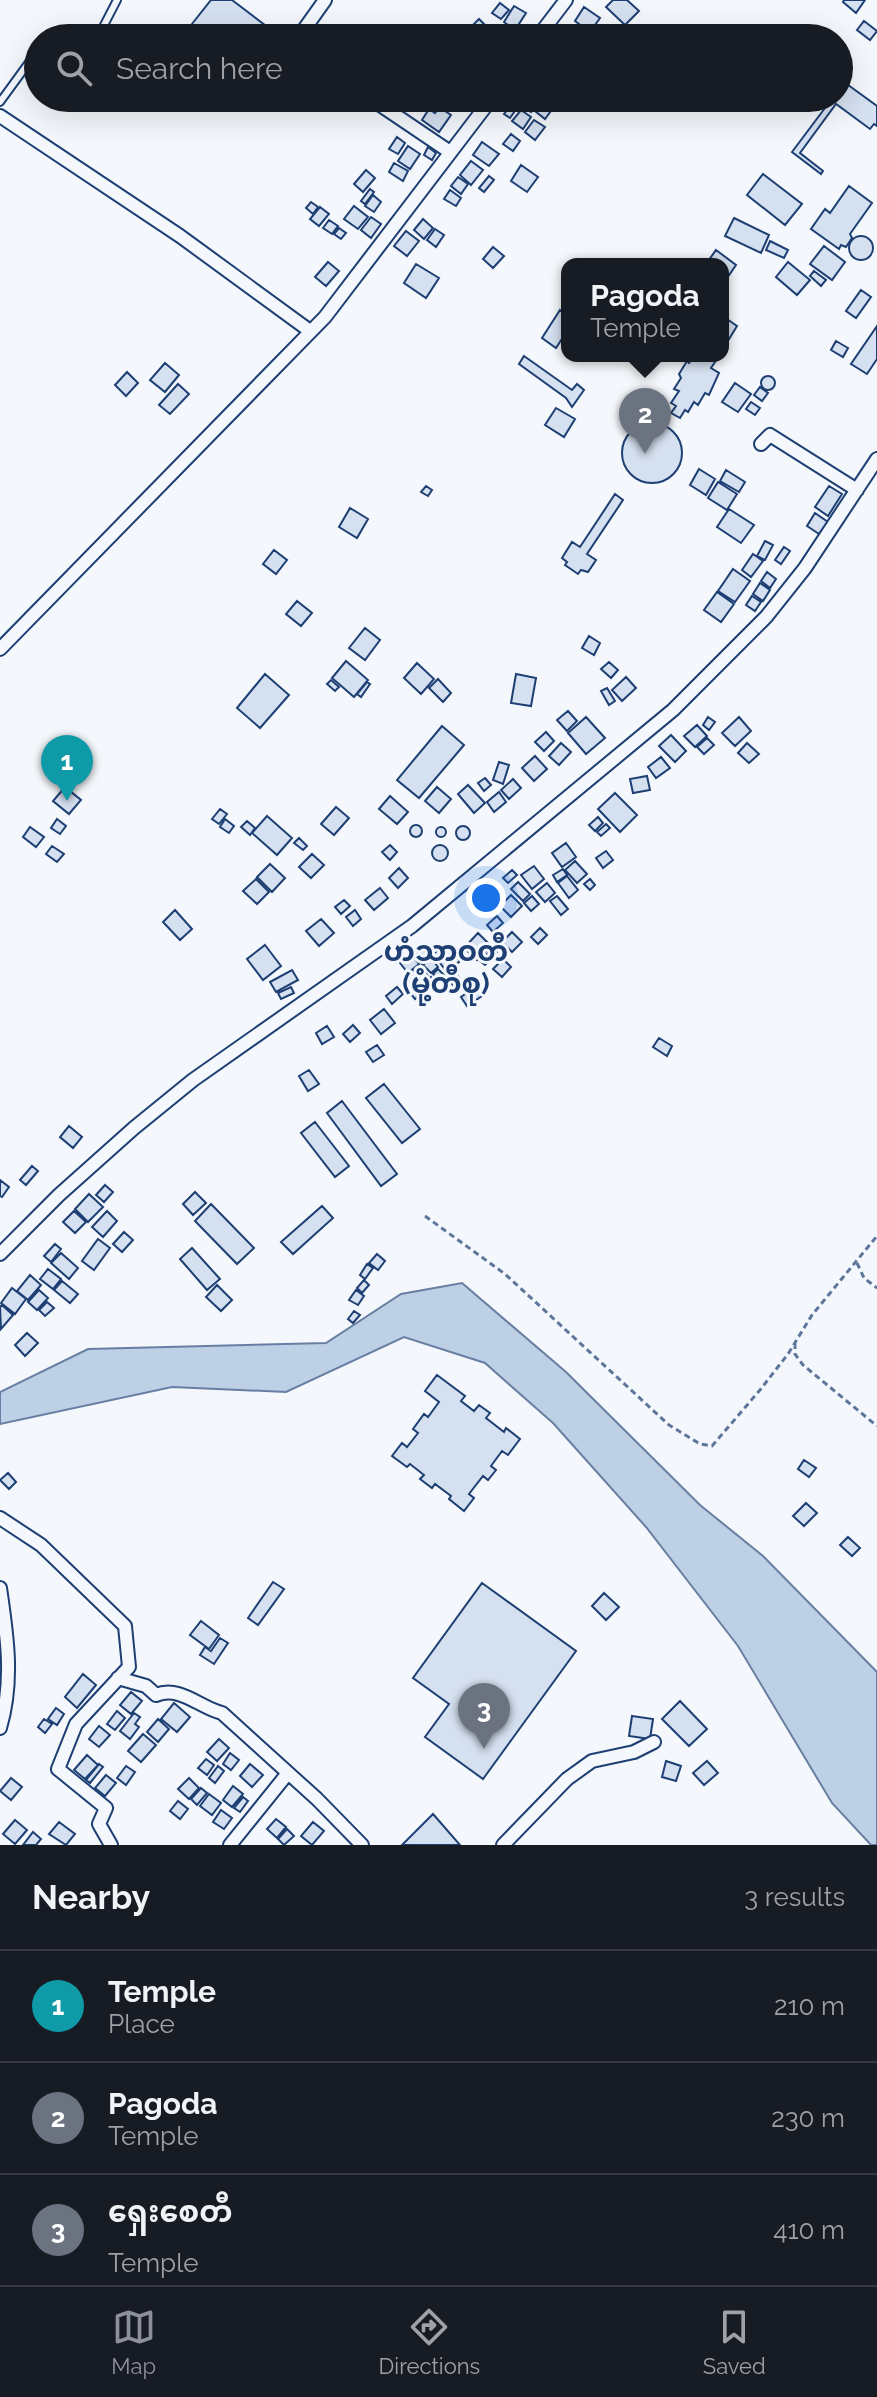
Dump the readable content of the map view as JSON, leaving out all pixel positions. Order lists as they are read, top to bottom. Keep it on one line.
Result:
{"districts":["ဟံသာဝတီ (မုံ့တီစု)"],"page":{"search":"Search here","popup":["Pagoda","Temple"],"pins":["2","1","3"],"heading":["Nearby","3 results"],"list":[{"mark":"1","name":"Temple","note":"Place","value":"210 m"},{"mark":"2","name":"Pagoda","note":"Temple","value":"230 m"},{"mark":"3","name":"ရှေးစေတီ","note":"Temple","value":"410 m"}],"nav":["Map","Directions","Saved"]}}
